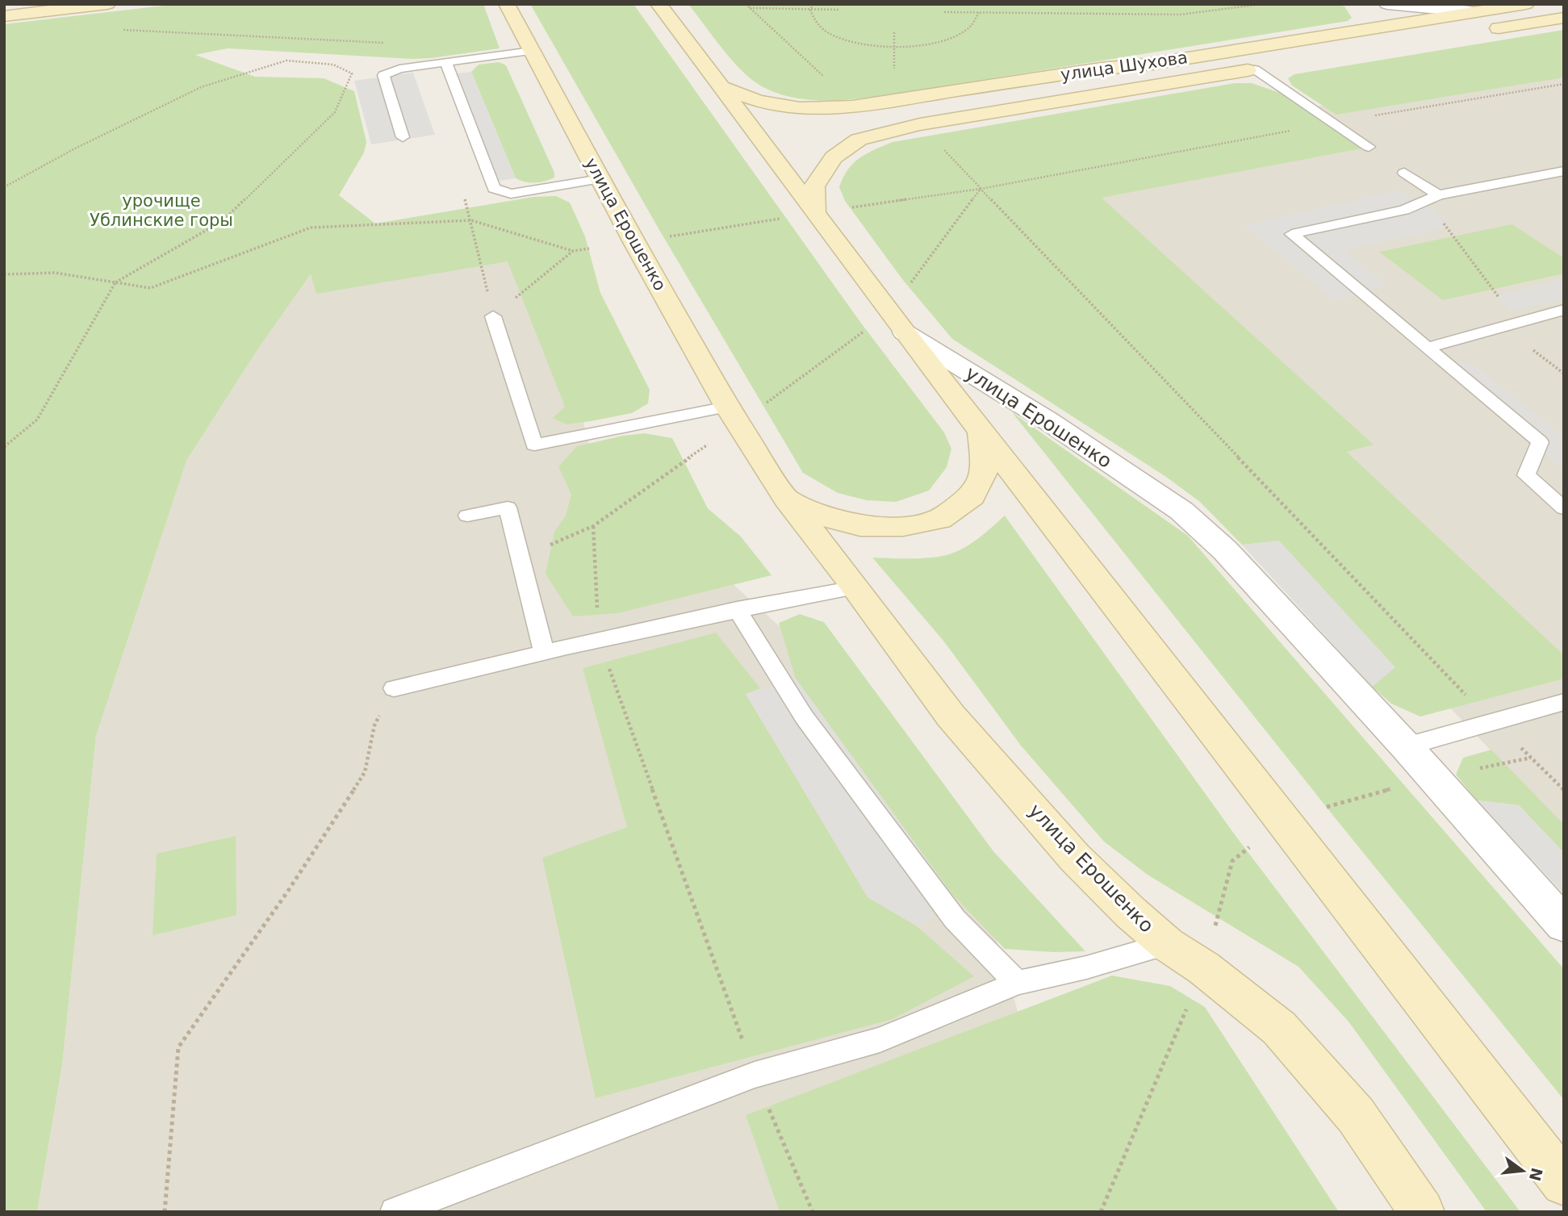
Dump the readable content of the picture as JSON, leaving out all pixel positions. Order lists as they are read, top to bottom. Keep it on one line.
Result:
{"streets":{"main road":["улица Шухова","улица Ерошенко"]},"crossings":[["улица Шухова","улица Ерошенко"]],"parks":["урочище Ублинские горы"],"north":"right"}
